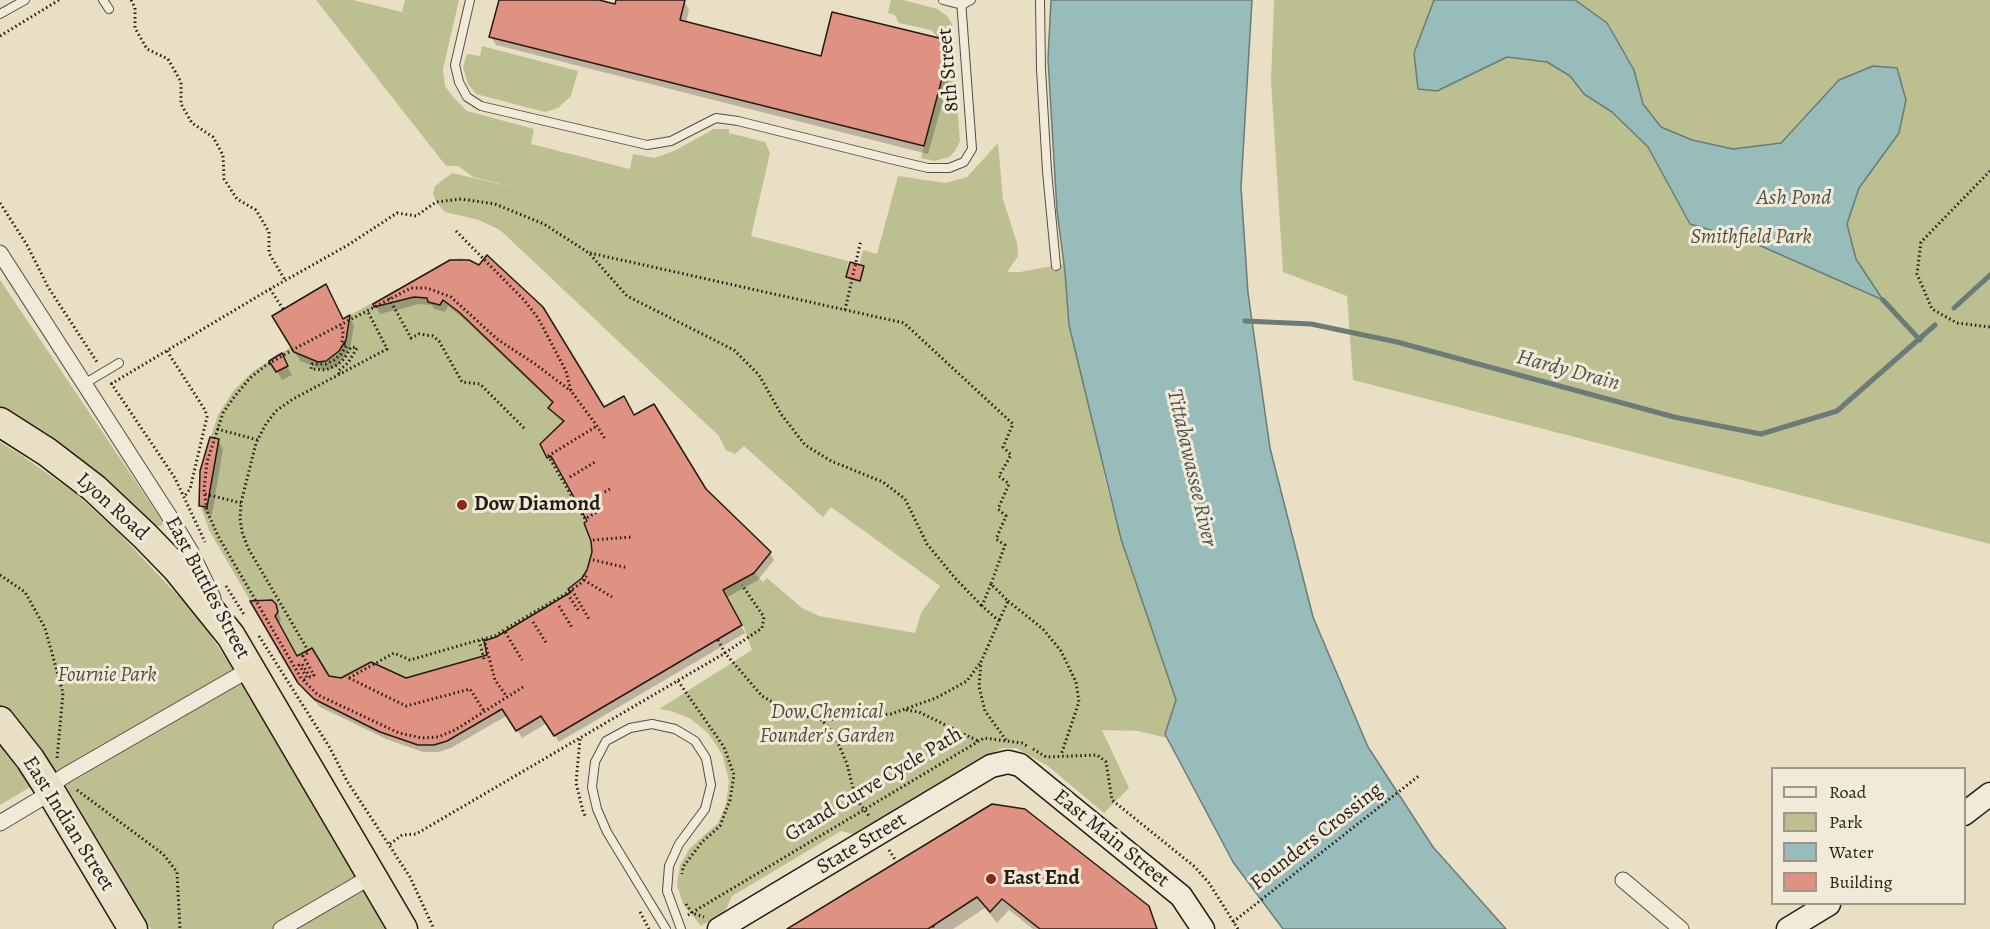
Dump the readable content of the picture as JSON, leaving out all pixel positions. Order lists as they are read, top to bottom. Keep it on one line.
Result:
{"streets":{"highway":["Lyon Road","East Buttles Street","East Indian Street"],"street":["East Main Street","State Street"],"lane":["8th Street"],"path":["Grand Curve Cycle Path","Founders Crossing"]},"crossings":[["Lyon Road","East Buttles Street"],["Grand Curve Cycle Path","Founders Crossing"],["Grand Curve Cycle Path","East Main Street"],["Grand Curve Cycle Path","State Street"],["East Main Street","State Street"]],"water":["Ash Pond","Hardy Drain","Tittabawassee River"],"parks":["Smithfield Park","Fournie Park","Dow Chemical Founder's Garden"],"places":["Dow Diamond","East End"],"legend":["Road","Park","Water","Building"]}
